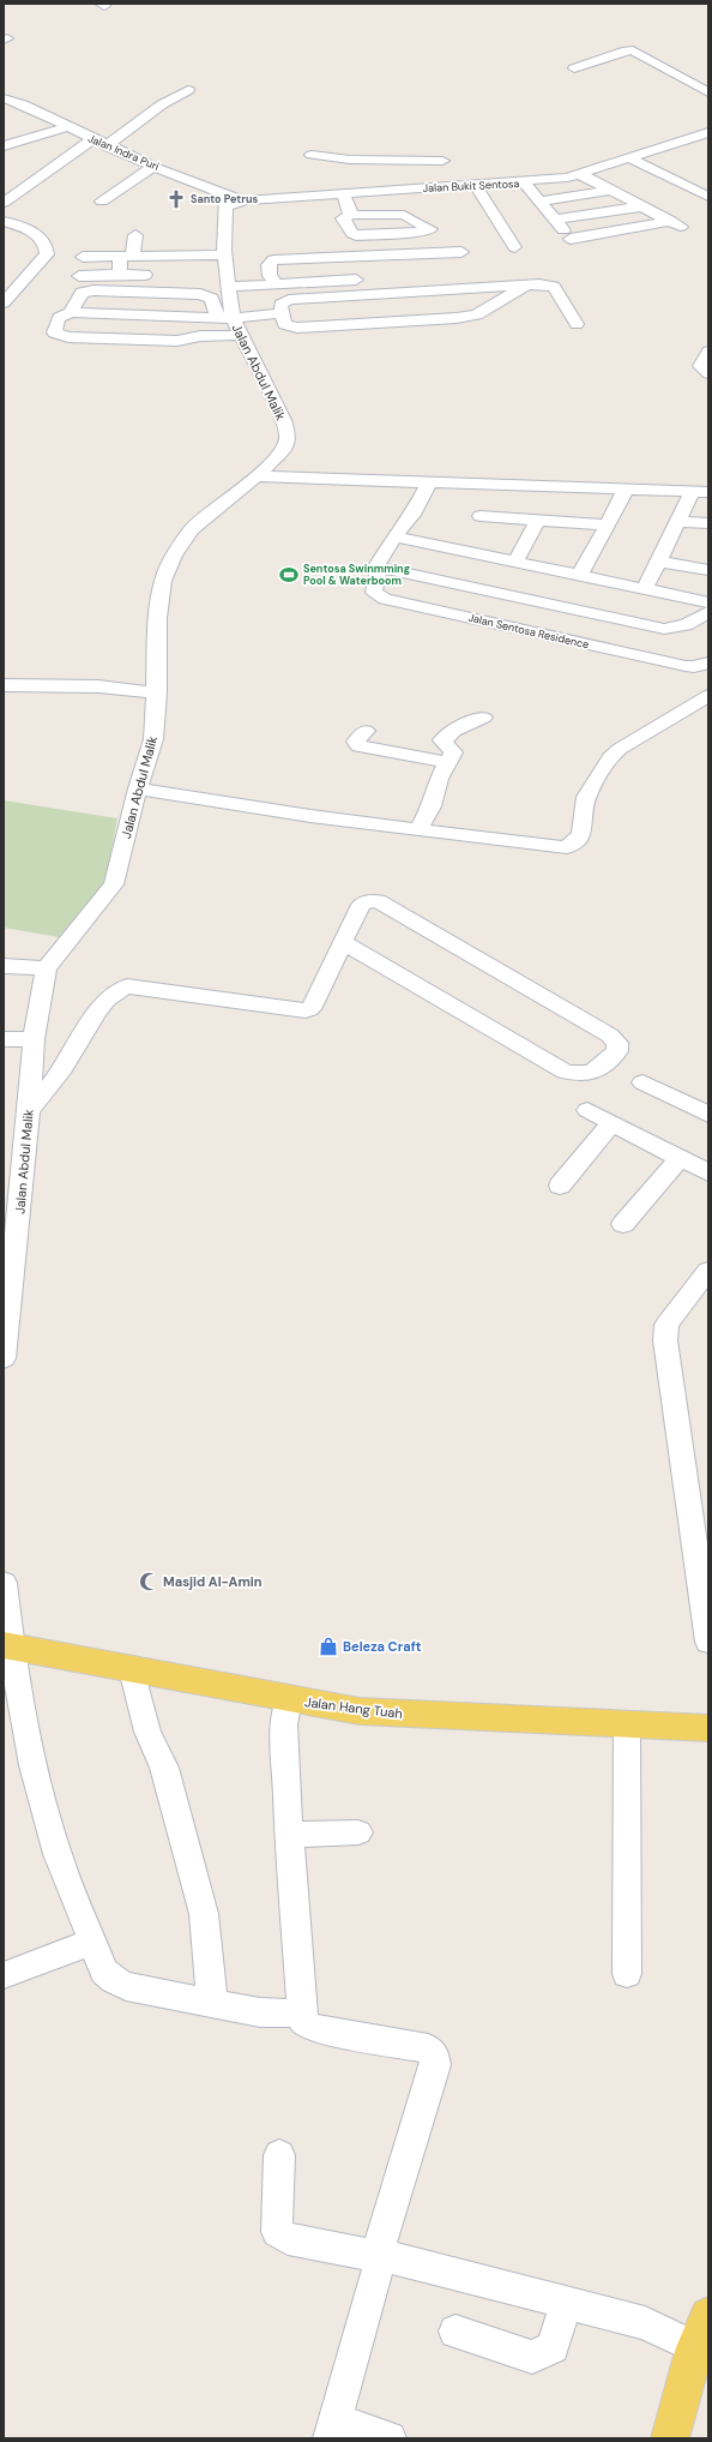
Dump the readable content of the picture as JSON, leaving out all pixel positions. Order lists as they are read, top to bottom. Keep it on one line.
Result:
{"streets":{"main road":["Jalan Hang Tuah"],"street":["Jalan Indra Puri","Jalan Bukit Sentosa","Jalan Abdul Malik","Jalan Sentosa Residence"]},"crossings":[["Jalan Indra Puri","Jalan Bukit Sentosa"],["Jalan Indra Puri","Jalan Abdul Malik"]],"places":{"church":["Santo Petrus"],"sports":["Sentosa Swinmming Pool & Waterboom"],"mosque":["Masjid Al-Amin"],"shop":["Beleza Craft"]}}
